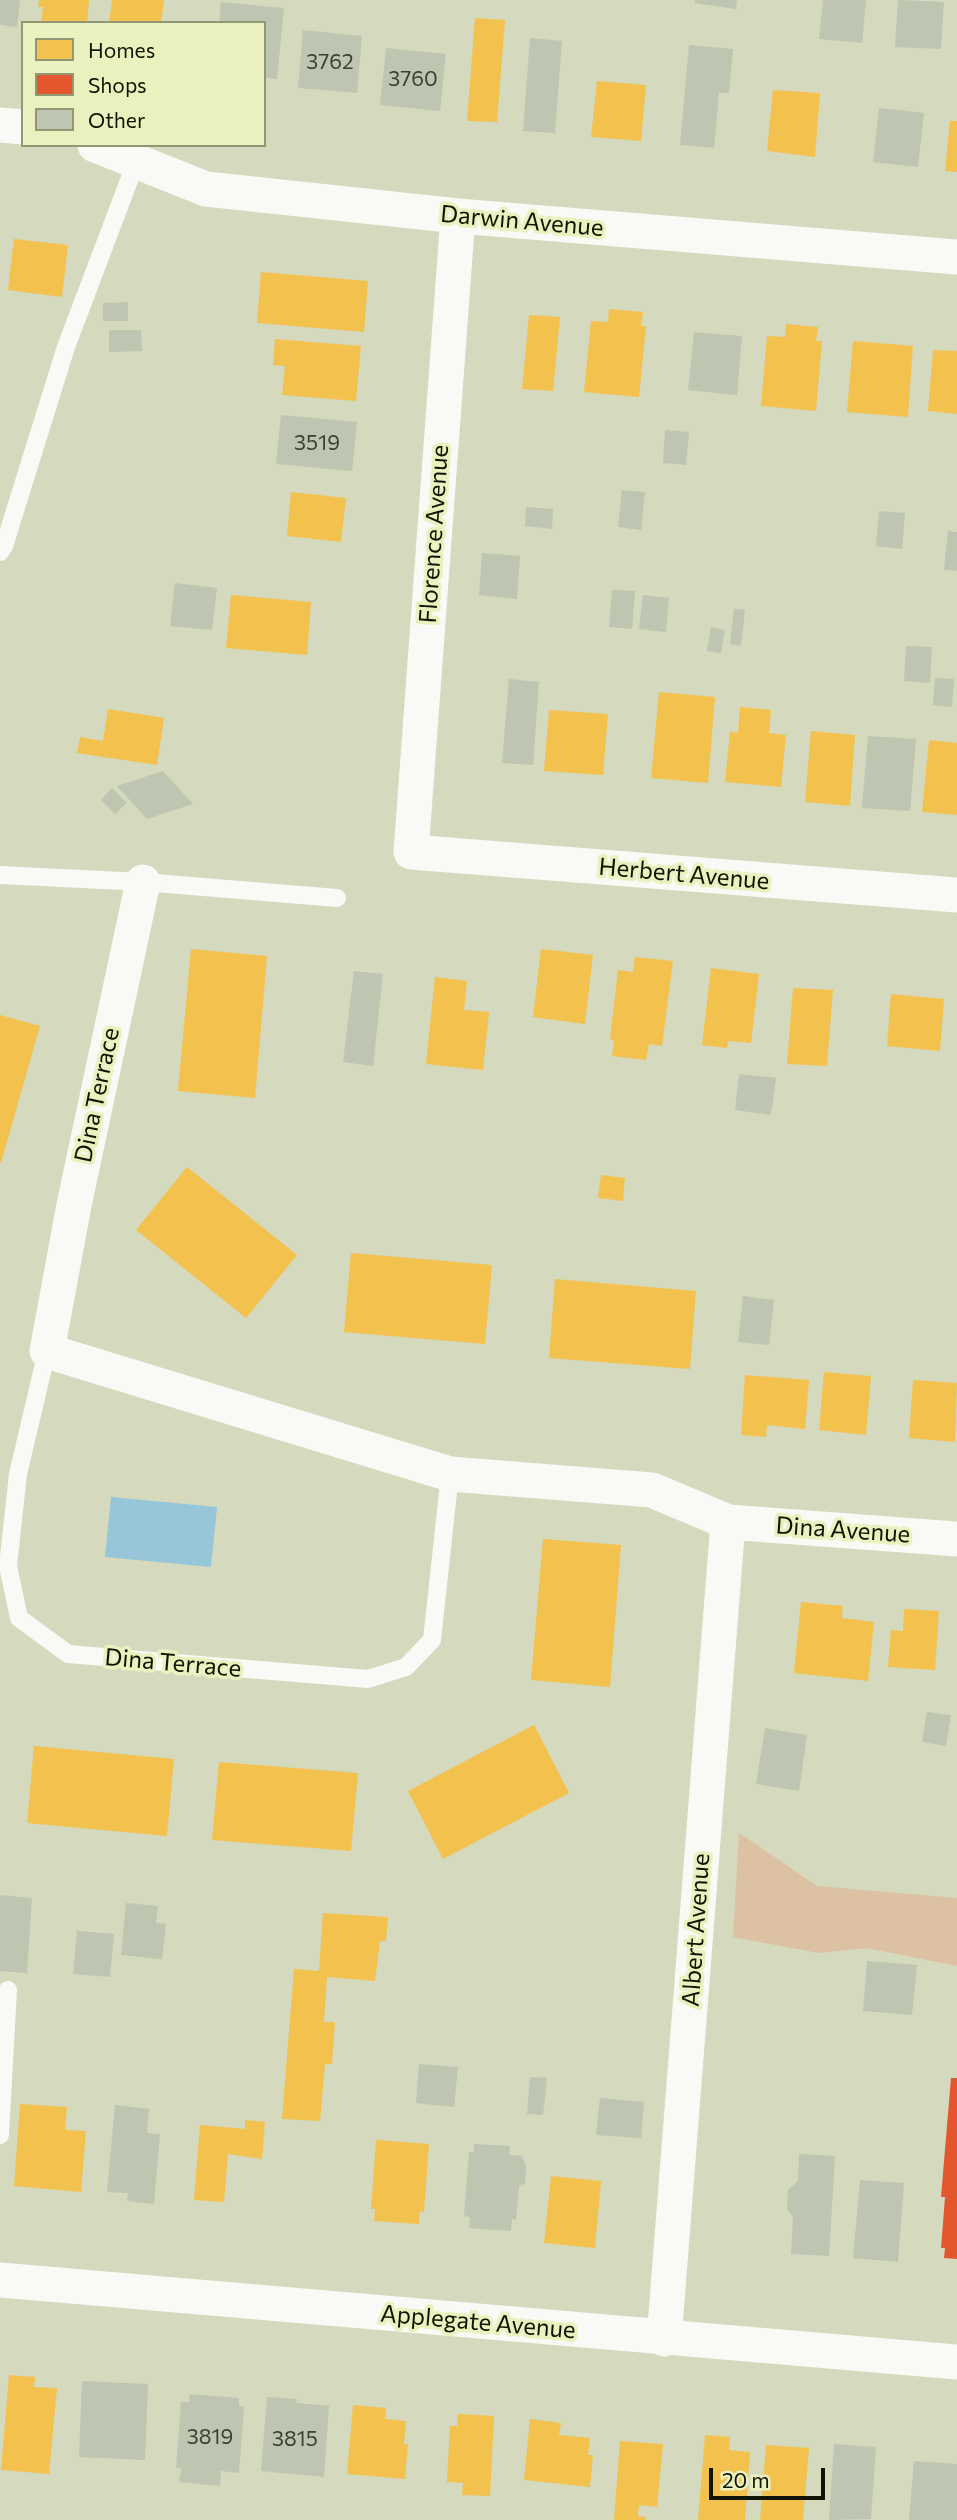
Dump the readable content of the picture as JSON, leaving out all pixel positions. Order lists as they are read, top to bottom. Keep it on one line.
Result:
{"streets":{"street":["Darwin Avenue","Florence Avenue","Herbert Avenue","Dina Terrace","Dina Avenue","Albert Avenue","Applegate Avenue"]},"crossings":[["Darwin Avenue","Florence Avenue"],["Florence Avenue","Herbert Avenue"],["Dina Avenue","Albert Avenue"],["Albert Avenue","Applegate Avenue"]],"house_numbers":["3762","3760","3519","3819","3815"],"legend":["Homes","Shops","Other"],"scale_bar":"20 m"}
